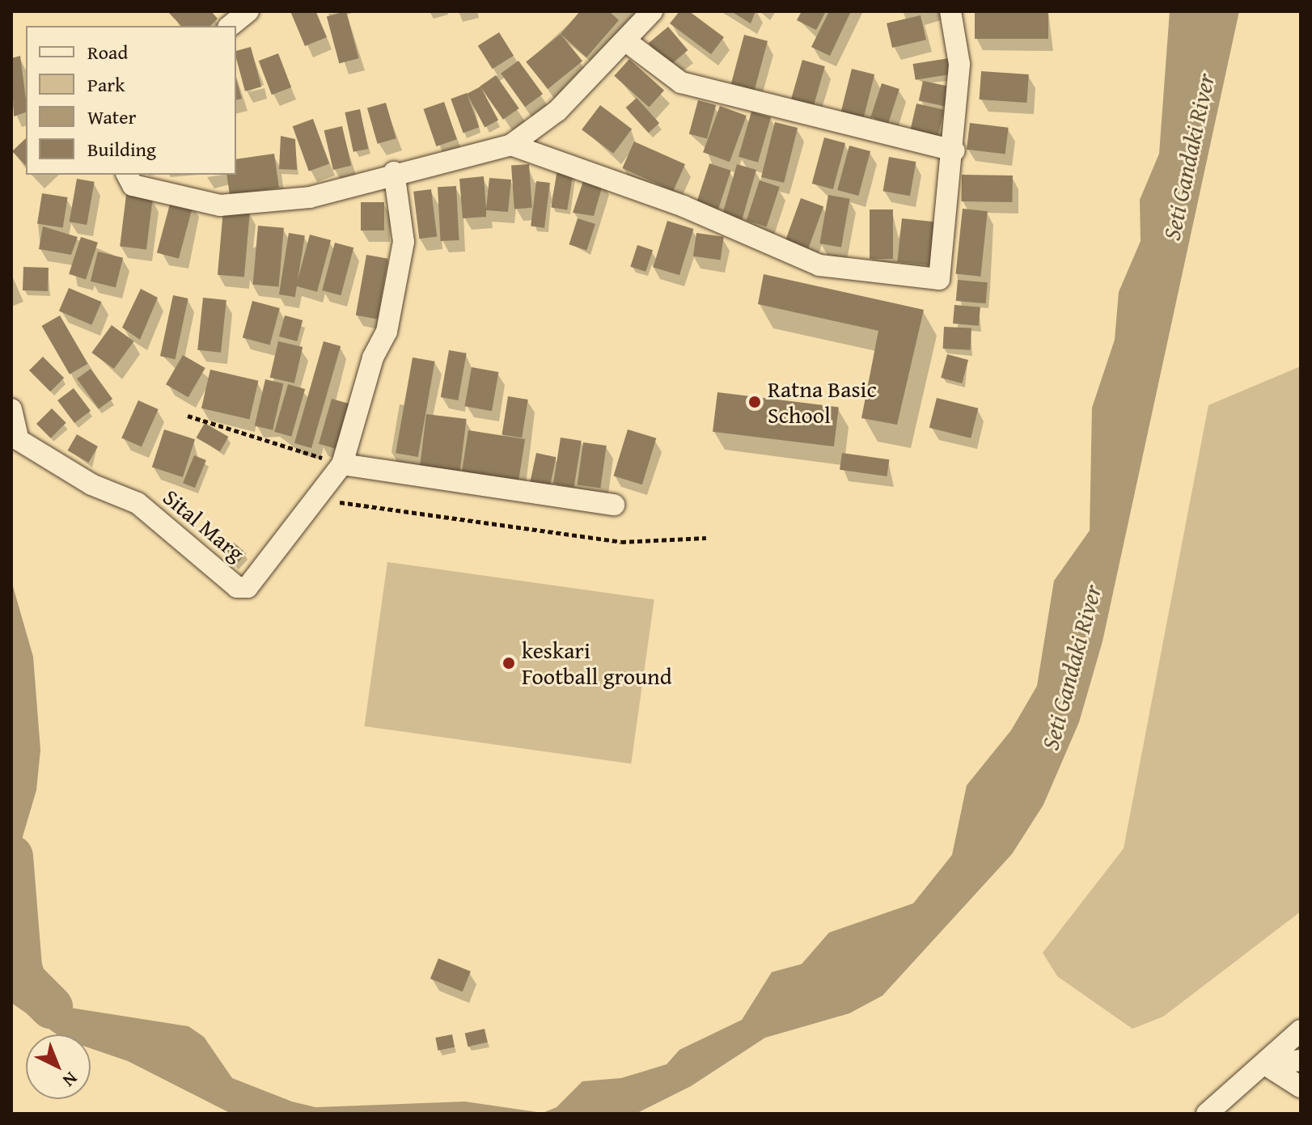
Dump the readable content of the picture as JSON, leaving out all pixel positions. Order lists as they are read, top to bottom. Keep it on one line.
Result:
{"streets":{"street":["Sital Marg"]},"water":["Seti Gandaki River"],"places":["Ratna Basic School","keskari Football ground"],"legend":["Road","Park","Water","Building"],"north":"bottom right"}
